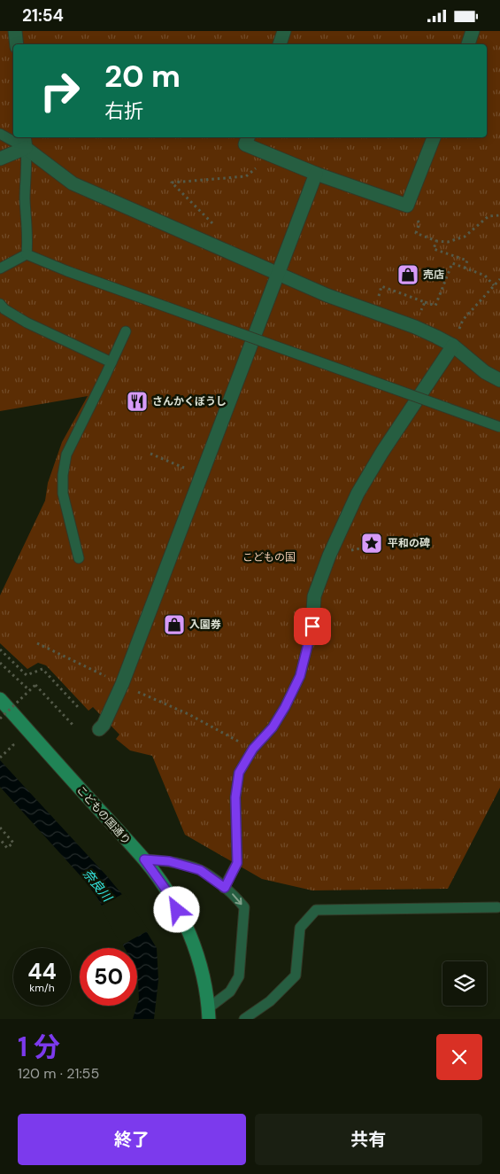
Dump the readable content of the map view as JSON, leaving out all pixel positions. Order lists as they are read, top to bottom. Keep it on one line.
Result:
{"streets":{"main road":["こどもの国通り"]},"water":["奈良川"],"parks":["こどもの国"],"places":{"shop":["売店","入園券"],"restaurant":["さんかくぼうし"],"place":["平和の碑"]},"page":{"status":"21:54","turn":["20 m","右折"],"speed":"44 km/h","limit":"50","heading":["1 分","120 m · 21:55"],"buttons":["終了","共有"]}}
